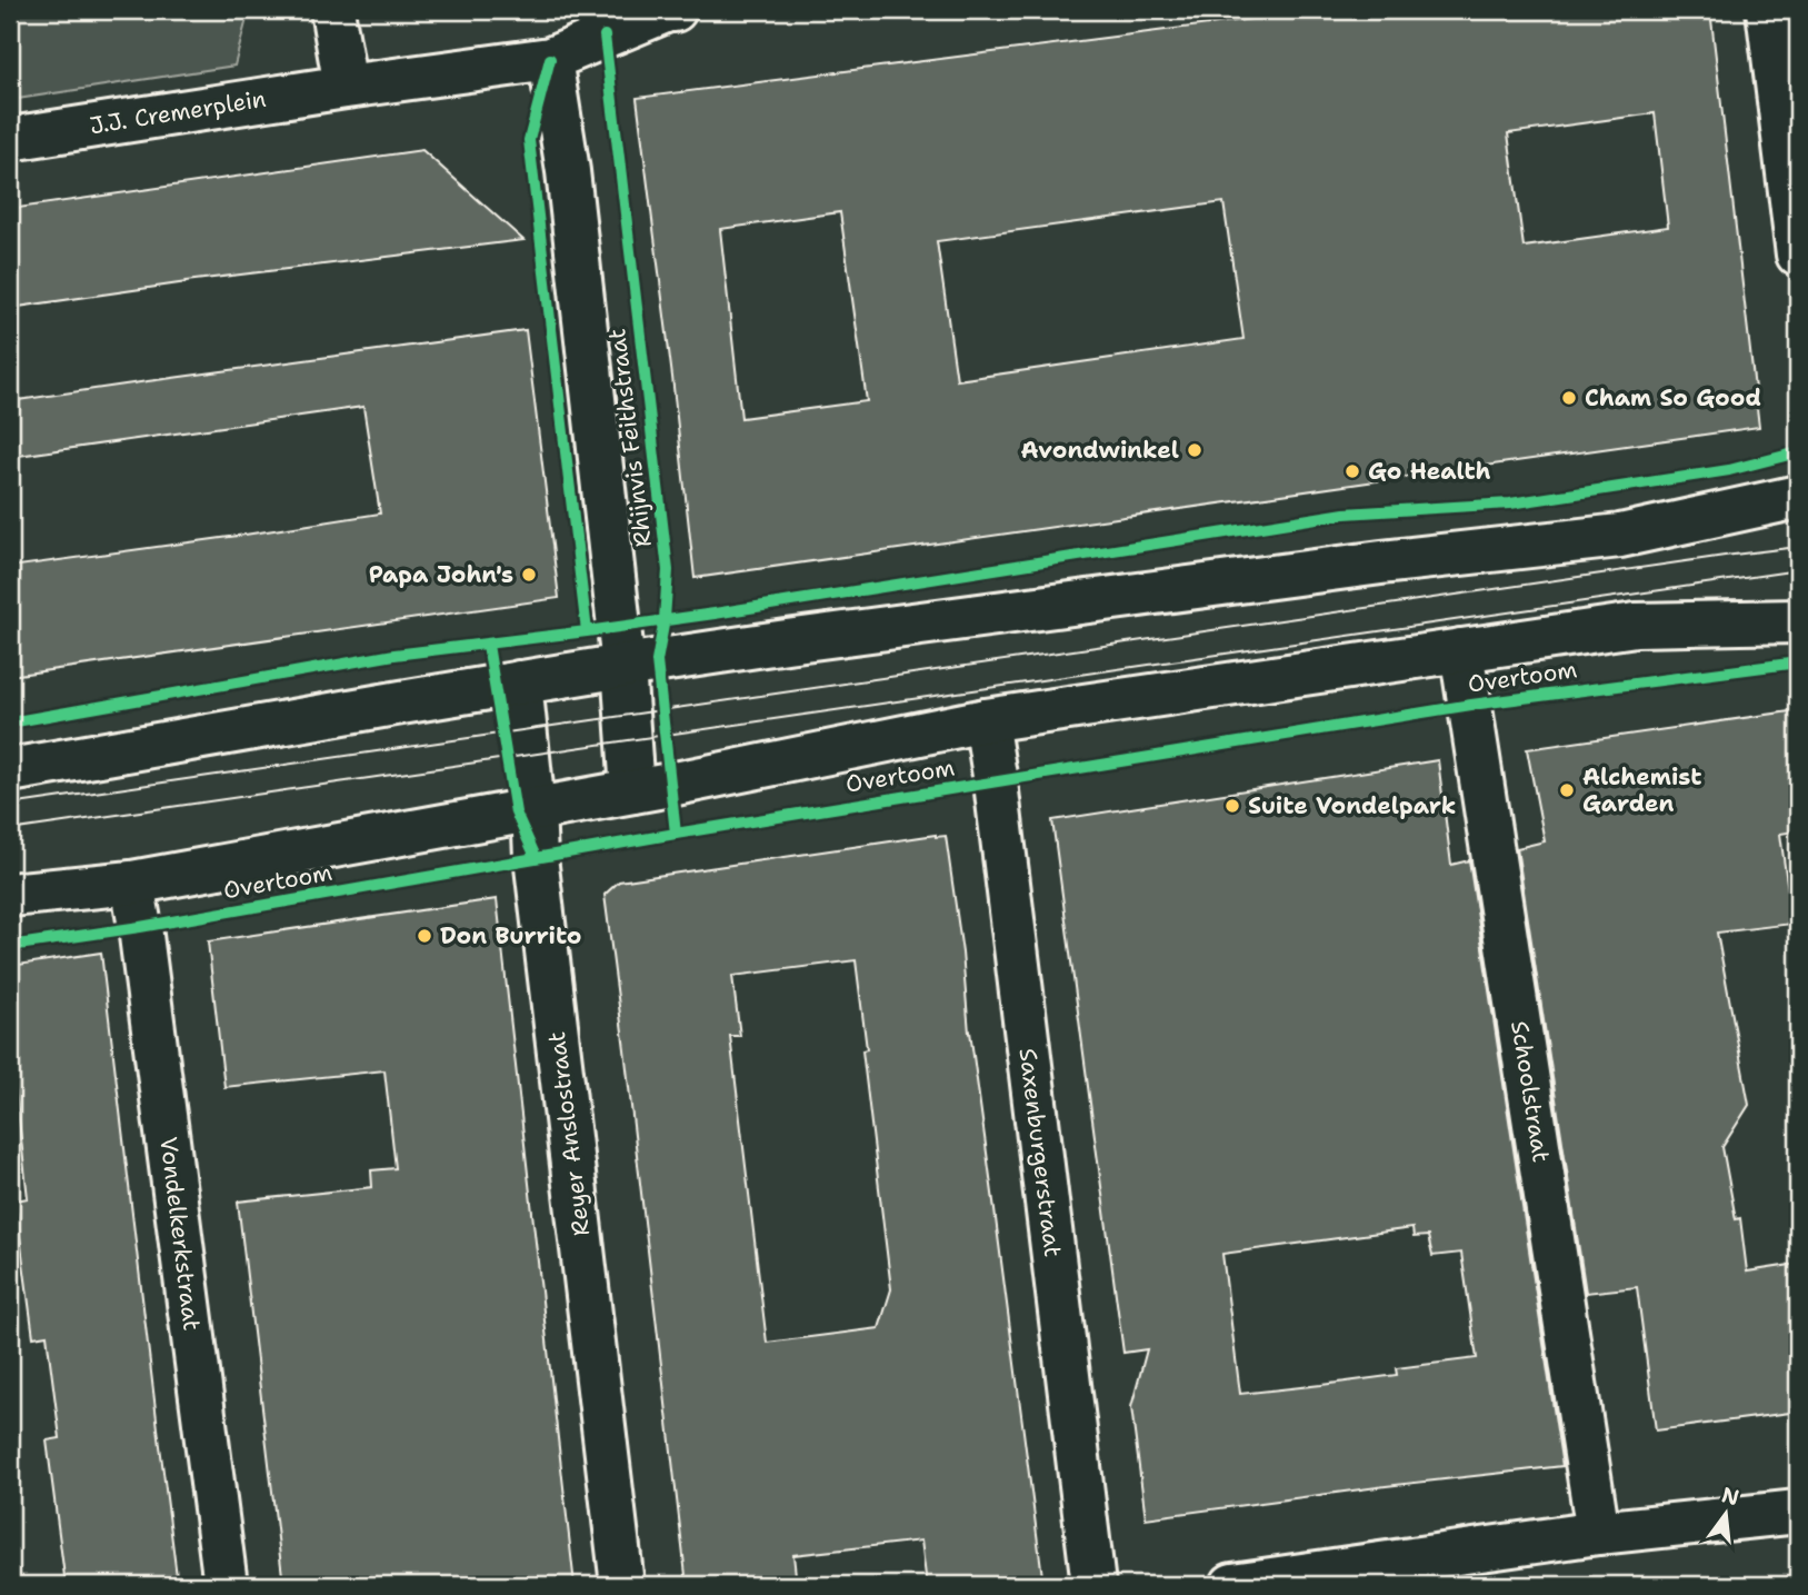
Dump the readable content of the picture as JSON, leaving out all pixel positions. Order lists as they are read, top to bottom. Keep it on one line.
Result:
{"streets":{"street":["J.J. Cremerplein","Rhijnvis Feithstraat","Overtoom","Schoolstraat","Reyer Anslostraat","Saxenburgerstraat","Vondelkerkstraat"]},"crossings":[["J.J. Cremerplein","Rhijnvis Feithstraat"],["Rhijnvis Feithstraat","Overtoom"],["Overtoom","Schoolstraat"],["Overtoom","Reyer Anslostraat"],["Overtoom","Saxenburgerstraat"],["Overtoom","Vondelkerkstraat"]],"places":["Cham So Good","Avondwinkel","Go Health","Papa John's","Alchemist Garden","Suite Vondelpark","Don Burrito"],"north":"top"}
